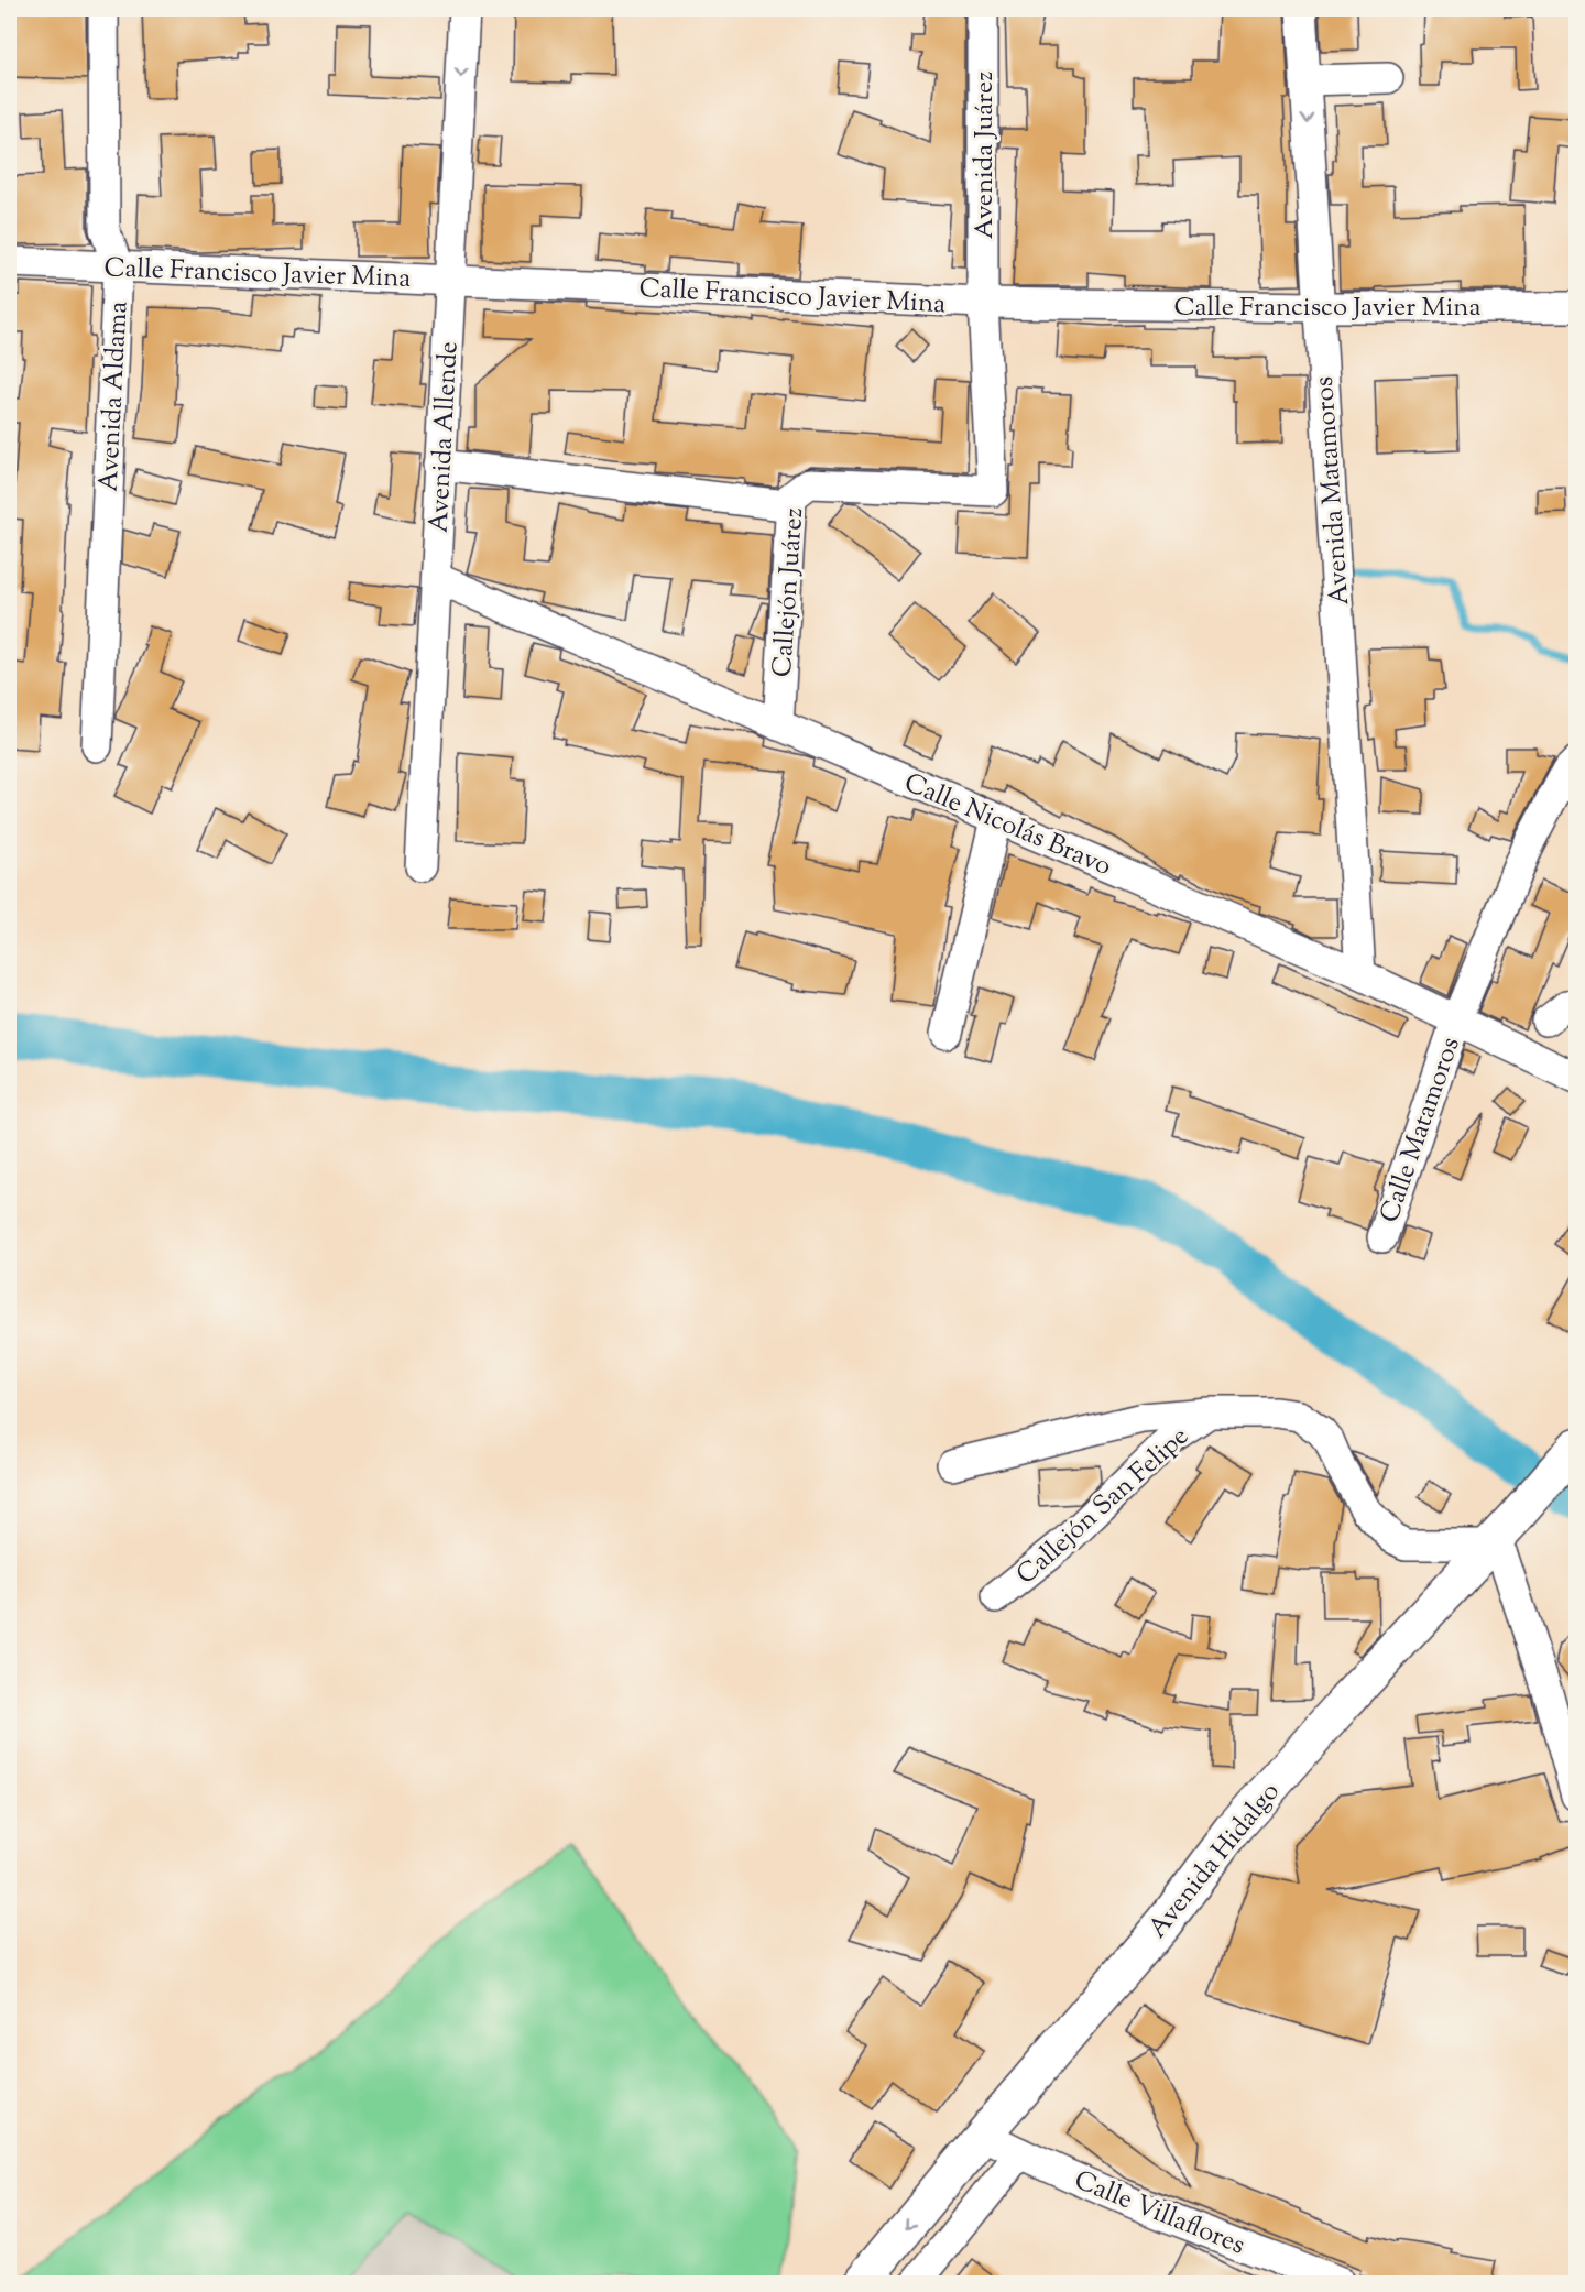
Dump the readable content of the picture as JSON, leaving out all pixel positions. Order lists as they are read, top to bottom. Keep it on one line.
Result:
{"streets":{"main road":["Avenida Hidalgo"],"street":["Avenida Juárez","Calle Francisco Javier Mina","Avenida Aldama","Avenida Allende","Avenida Matamoros","Callejón Juárez","Calle Nicolás Bravo","Calle Matamoros","Callejón San Felipe","Calle Villaflores"]},"crossings":[["Avenida Juárez","Calle Francisco Javier Mina"],["Avenida Juárez","Callejón Juárez"],["Calle Francisco Javier Mina","Avenida Aldama"],["Calle Francisco Javier Mina","Avenida Allende"],["Calle Francisco Javier Mina","Avenida Matamoros"],["Calle Francisco Javier Mina","Callejón Juárez"],["Avenida Allende","Calle Nicolás Bravo"],["Avenida Matamoros","Calle Nicolás Bravo"],["Callejón Juárez","Calle Nicolás Bravo"],["Calle Nicolás Bravo","Calle Matamoros"],["Avenida Hidalgo","Calle Villaflores"]]}
